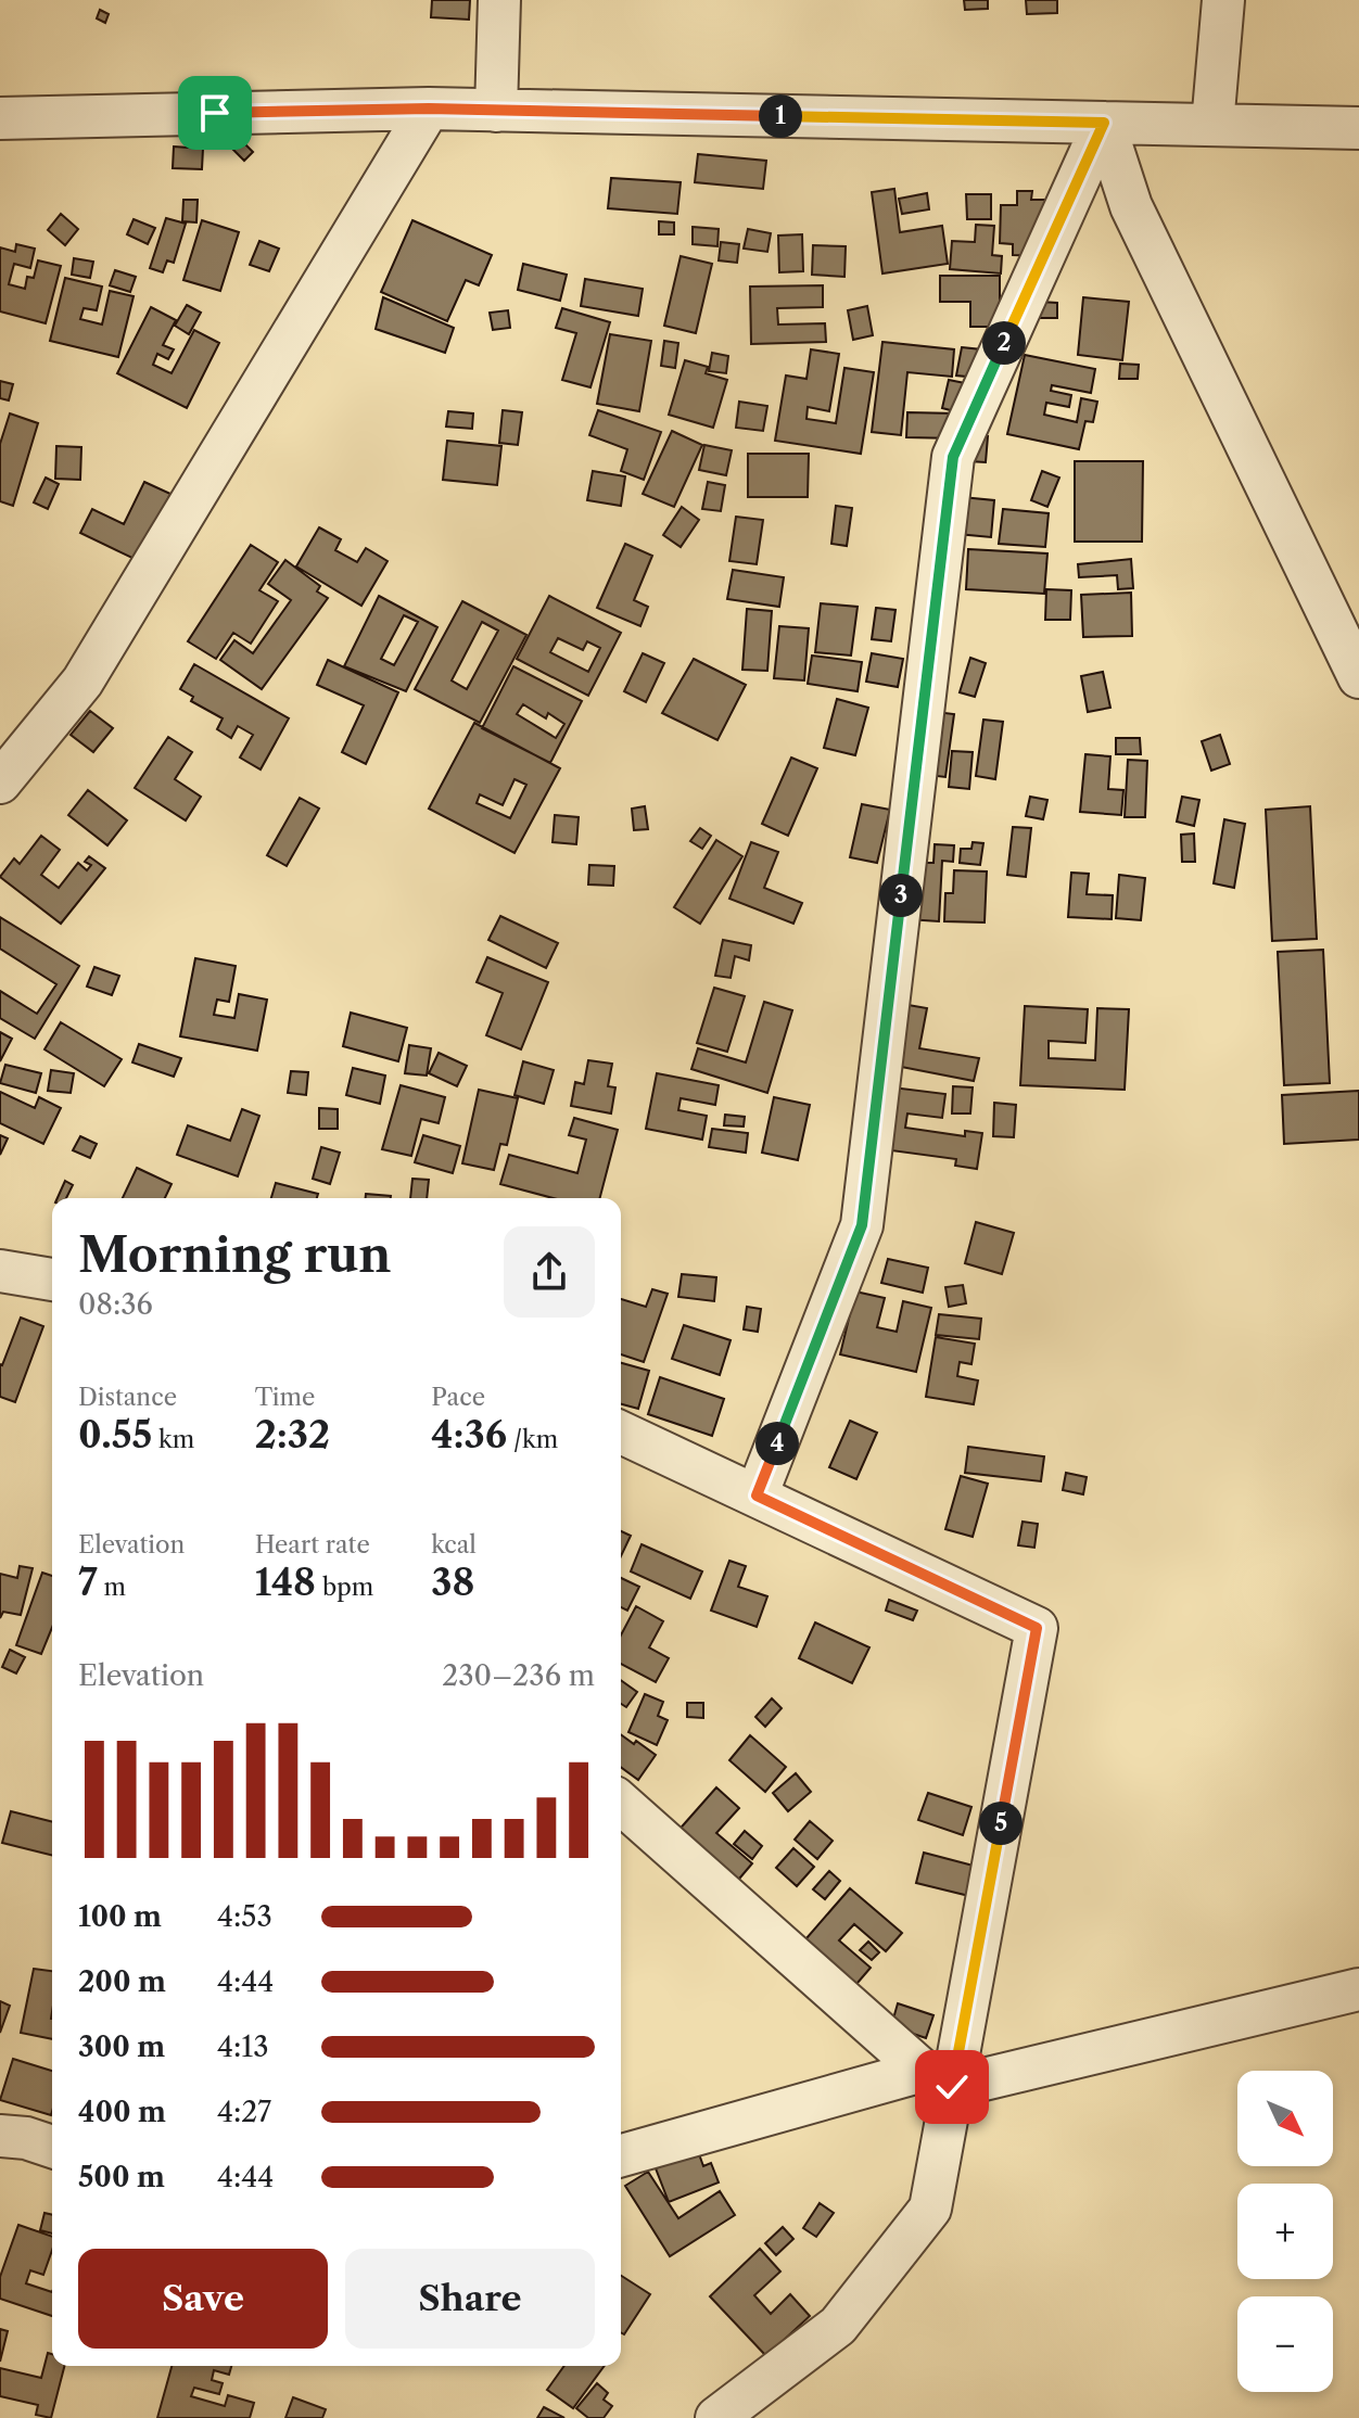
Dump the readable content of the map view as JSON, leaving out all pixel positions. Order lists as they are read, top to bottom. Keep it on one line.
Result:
{"north":"bottom right","page":{"pins":["1","2","3","4","5"],"heading":["Morning run","08:36"],"stats":[["Distance","0.55 km"],["Time","2:32"],["Pace","4:36 /km"],["Elevation","7 m"],["Heart rate","148 bpm"],["kcal","38"]],"chart":["Elevation","230–236 m"],"list":[{"name":"100 m","note":"4:53"},{"name":"200 m","note":"4:44"},{"name":"300 m","note":"4:13"},{"name":"400 m","note":"4:27"},{"name":"500 m","note":"4:44"}],"map_buttons":["+","−"],"buttons":["Save","Share"]}}
